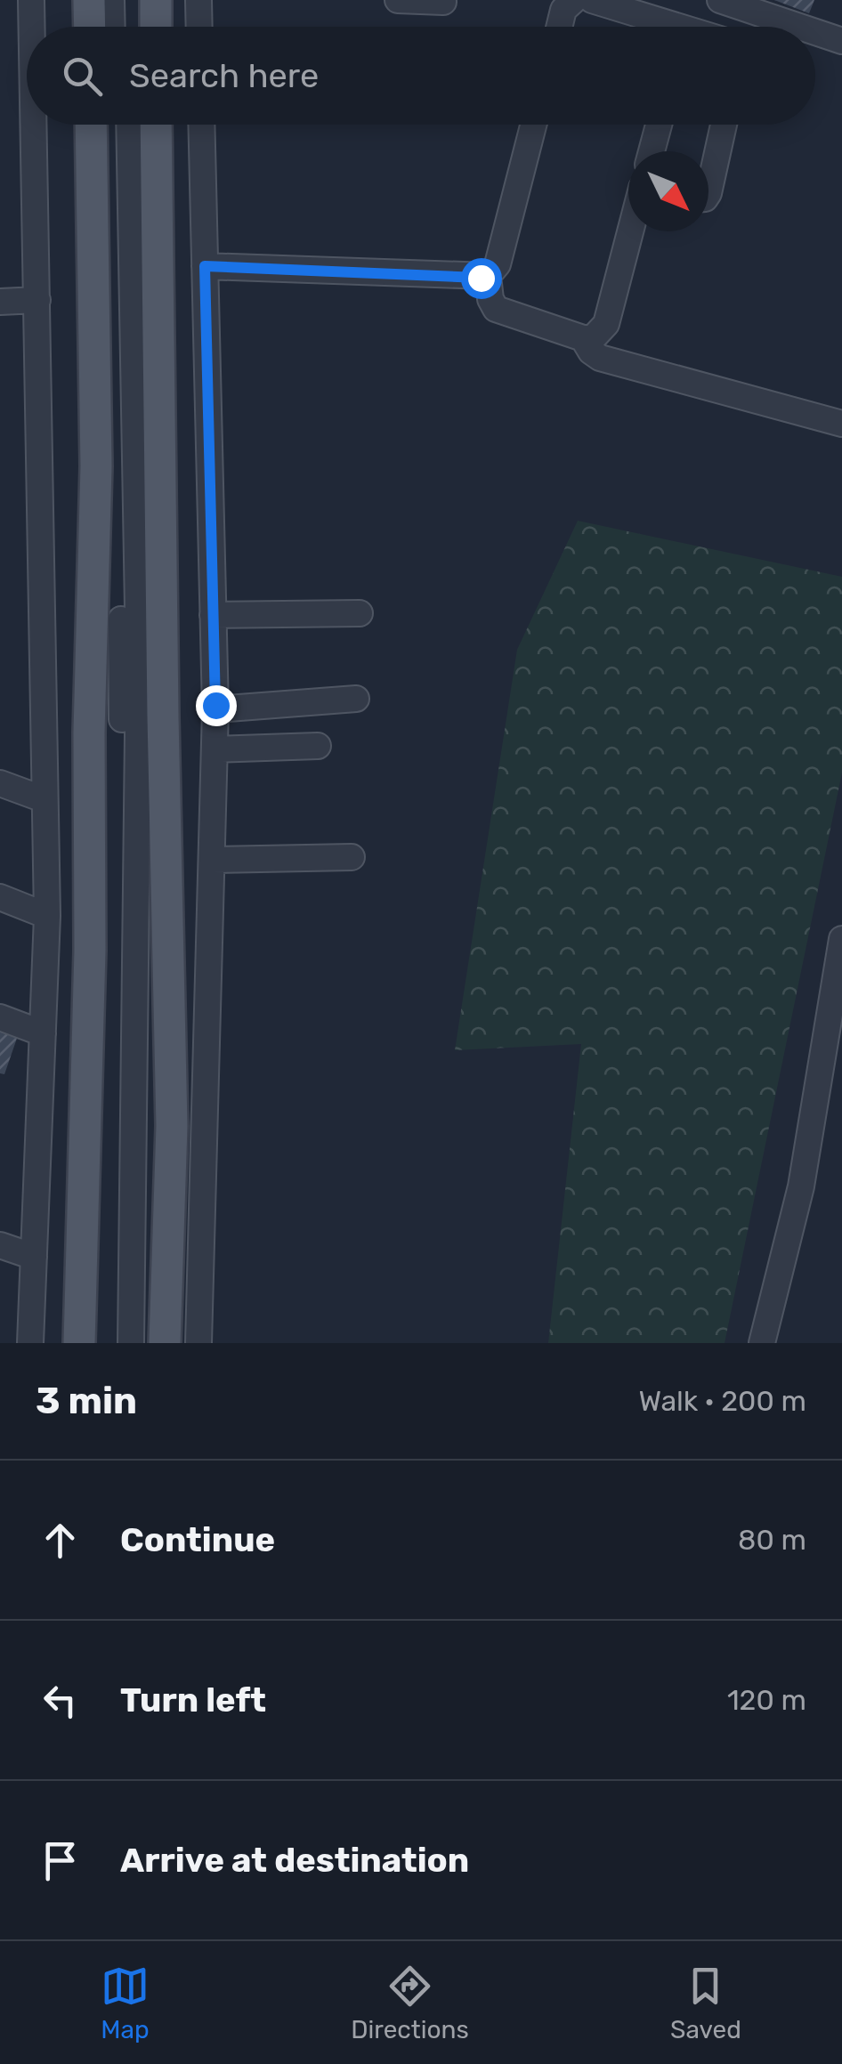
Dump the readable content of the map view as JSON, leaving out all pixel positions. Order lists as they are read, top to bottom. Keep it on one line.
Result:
{"north":"bottom right","page":{"search":"Search here","heading":["3 min","Walk · 200 m"],"list":[["Continue","80 m"],["Turn left","120 m"],"Arrive at destination"],"nav":["Map","Directions","Saved"]}}
